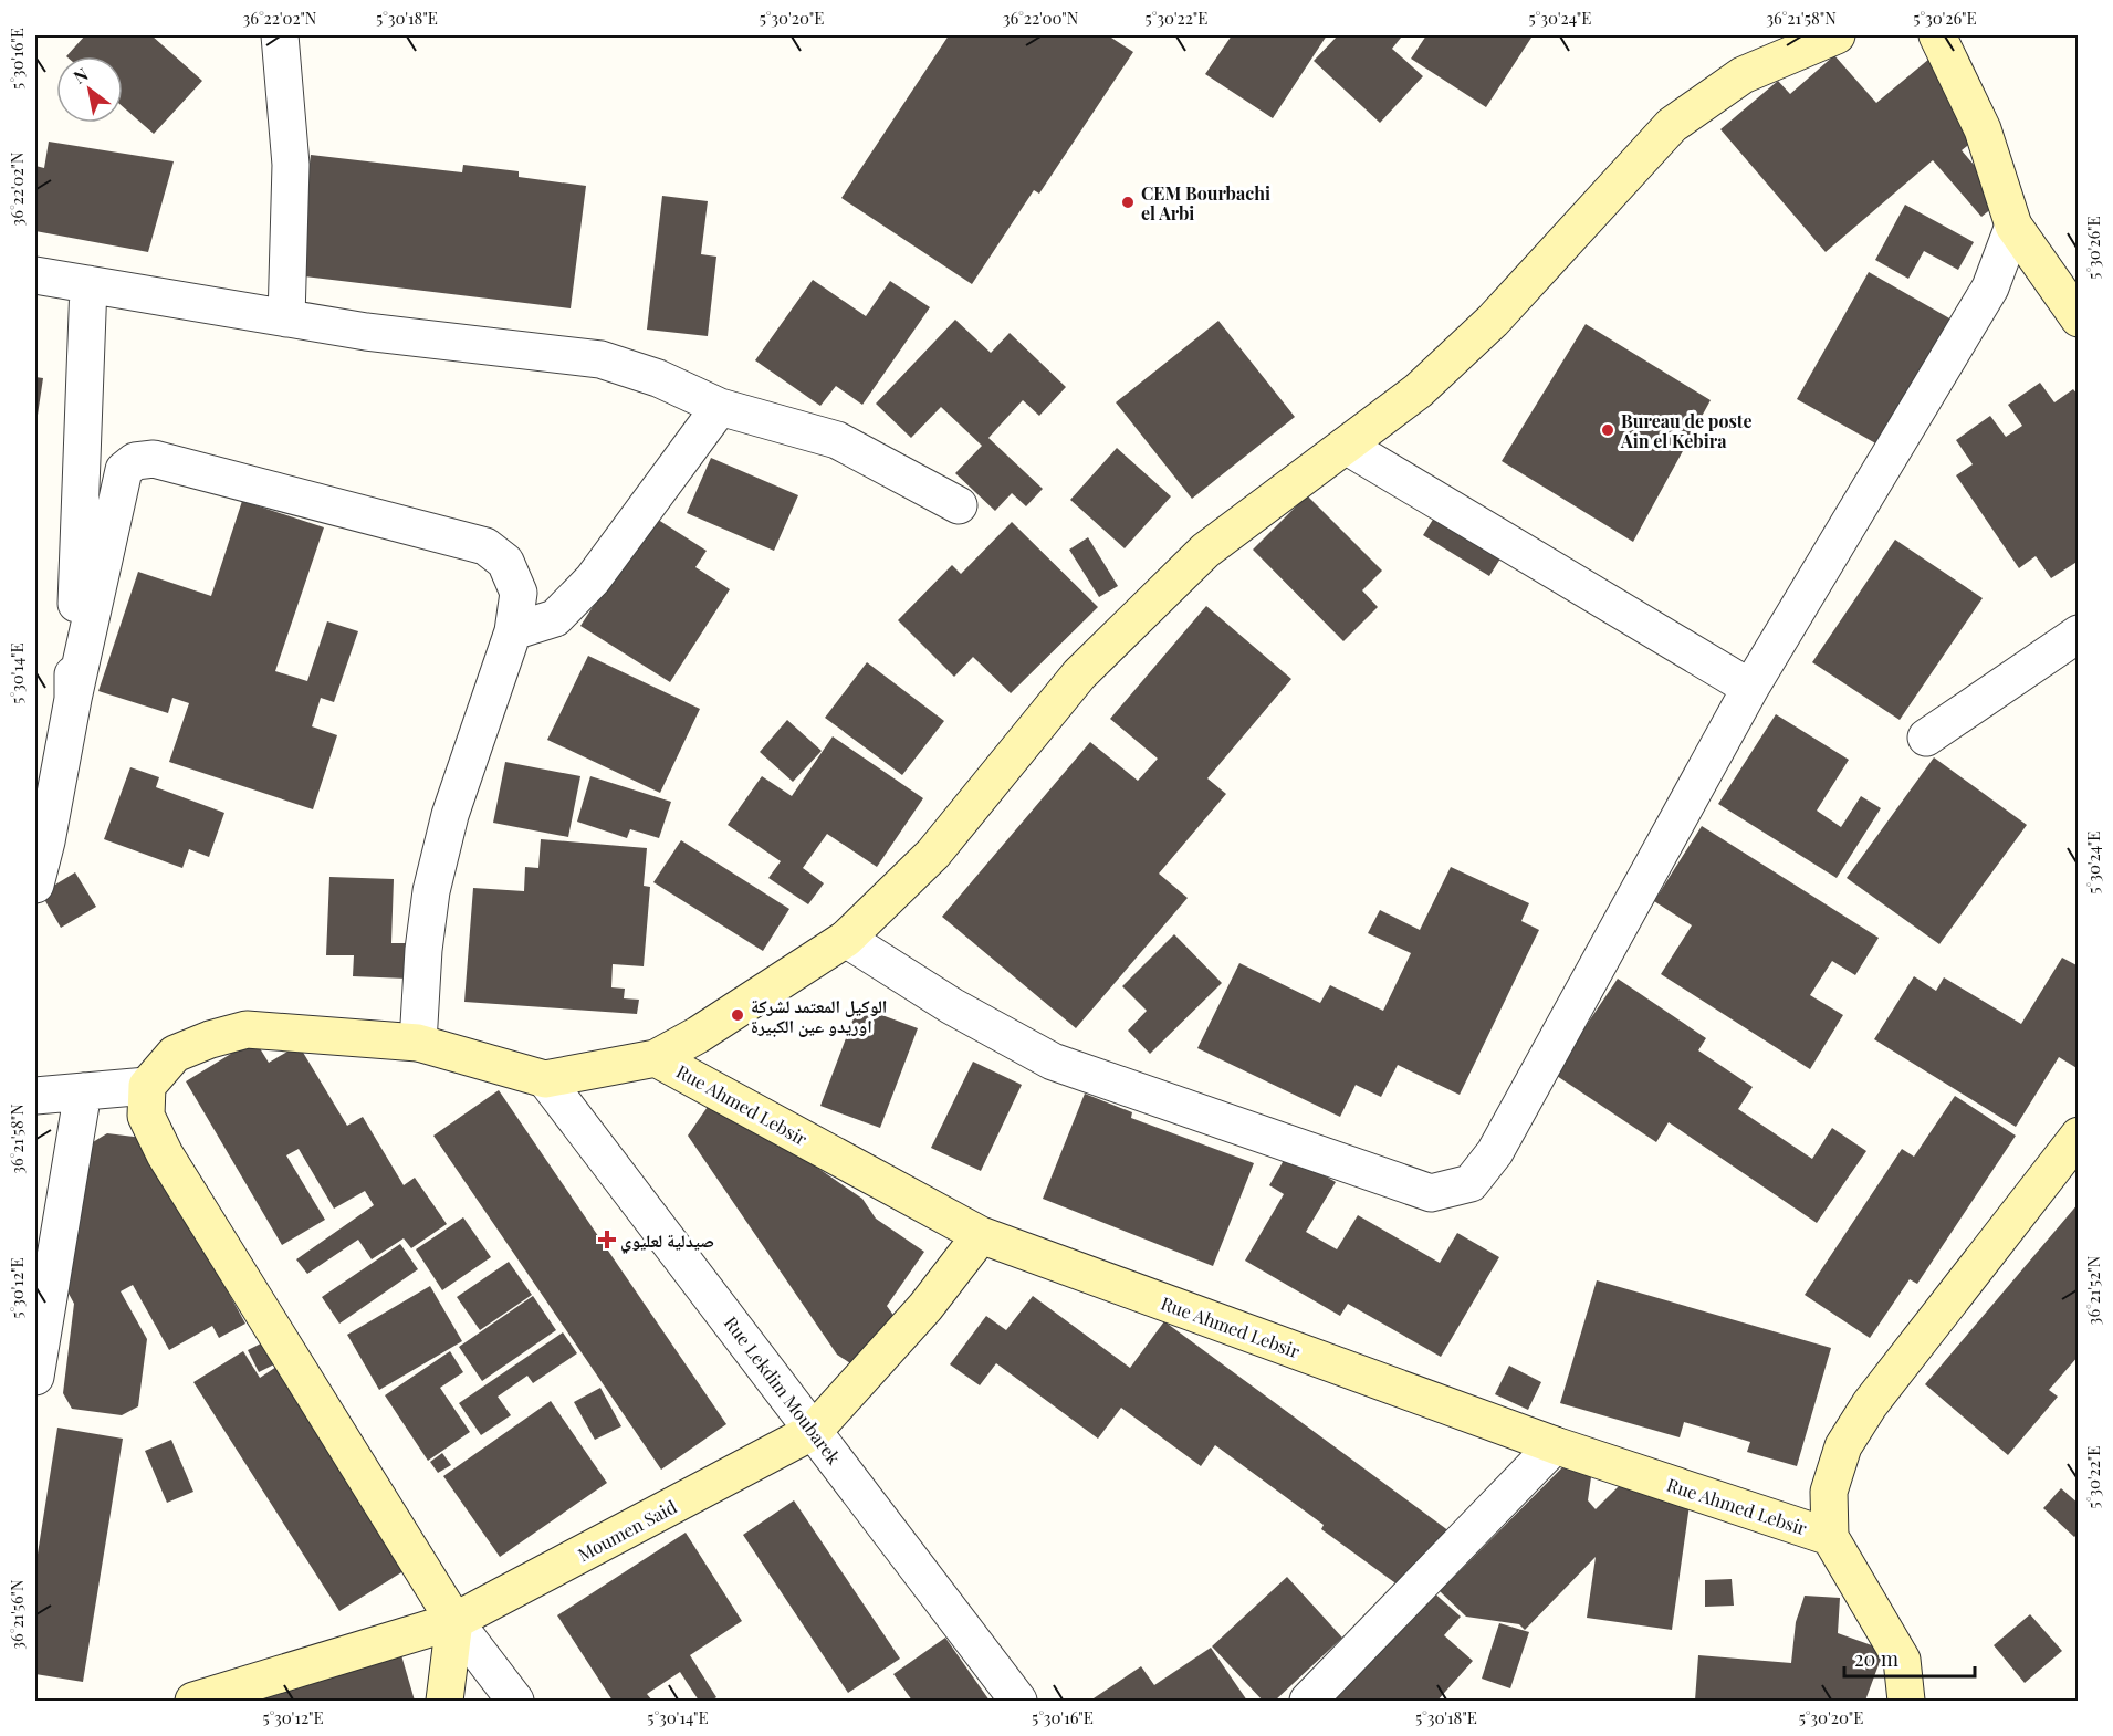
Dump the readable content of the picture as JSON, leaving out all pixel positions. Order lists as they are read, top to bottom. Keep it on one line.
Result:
{"streets":{"street":["Rue Ahmed Lebsir","Rue Lekdim Moubarek","Moumen Said"]},"crossings":[["Rue Ahmed Lebsir","Moumen Said"],["Rue Lekdim Moubarek","Moumen Said"]],"places":{"other":["CEM Bourbachi el Arbi","Bureau de poste Ain el Kebira","الوكيل المعتمد لشركة اوريدو عين الكبيرة"],"health":["صيدلية لعليوي"]},"scale_bar":"20 m","north":"top left","coordinates":["36°22'02\"N","5°30'18\"E","5°30'20\"E","36°22'00\"N","5°30'22\"E","5°30'24\"E","36°21'58\"N","5°30'26\"E","5°30'16\"E","5°30'14\"E","5°30'12\"E","36°21'52\"N","36°21'56\"N"]}
